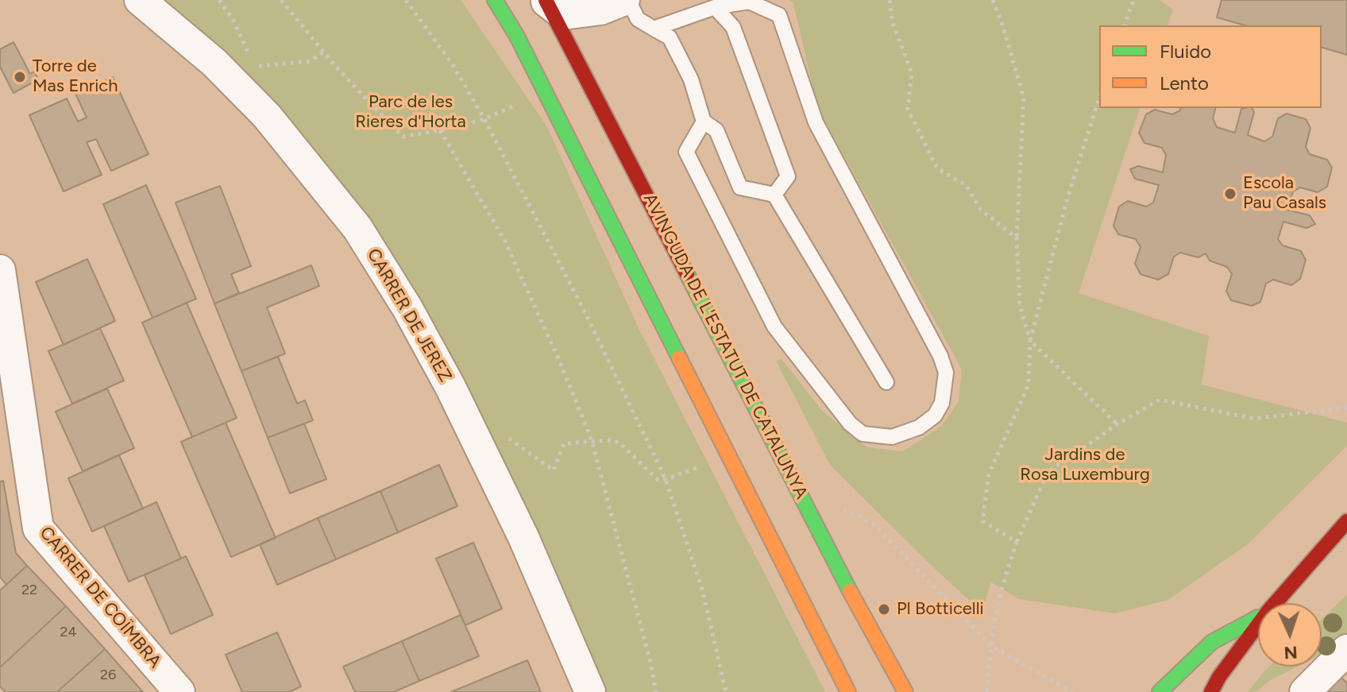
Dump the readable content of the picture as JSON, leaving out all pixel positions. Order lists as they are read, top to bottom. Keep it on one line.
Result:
{"streets":{"main road":["AVINGUDA DE L'ESTATUT DE CATALUNYA"],"street":["CARRER DE JEREZ","CARRER DE COÏMBRA"]},"parks":["Parc de les Rieres d'Horta","Jardins de Rosa Luxemburg"],"places":["Torre de Mas Enrich","Escola Pau Casals","Pl Botticelli"],"house_numbers":["22","24","26"],"legend":["Fluido","Lento"],"north":"bottom"}
